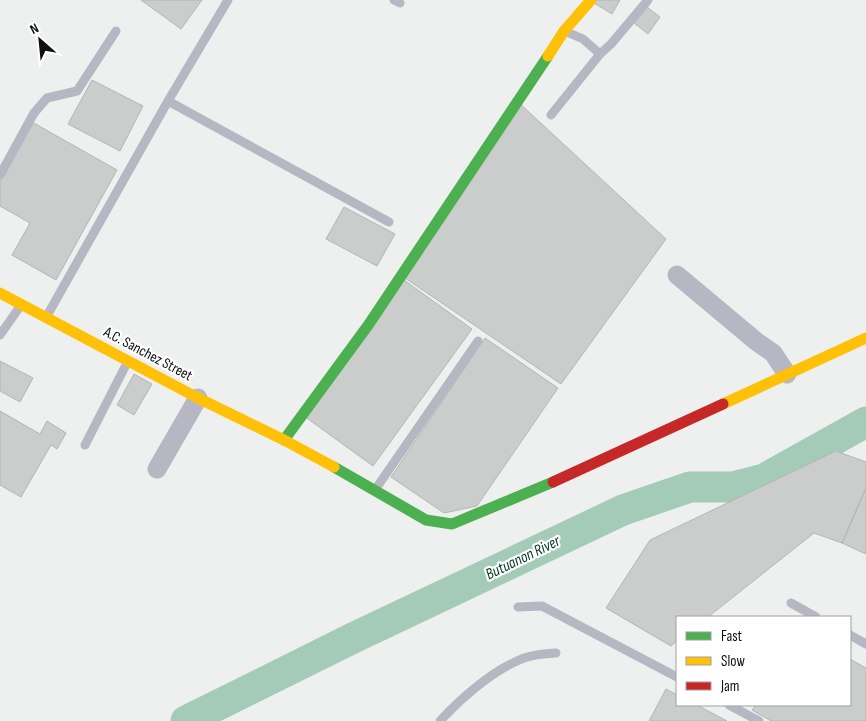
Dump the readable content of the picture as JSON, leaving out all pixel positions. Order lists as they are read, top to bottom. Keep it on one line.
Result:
{"streets":{"street":["A.C. Sanchez Street"]},"water":["Butuanon River"],"legend":["Fast","Slow","Jam"],"north":"top left"}
